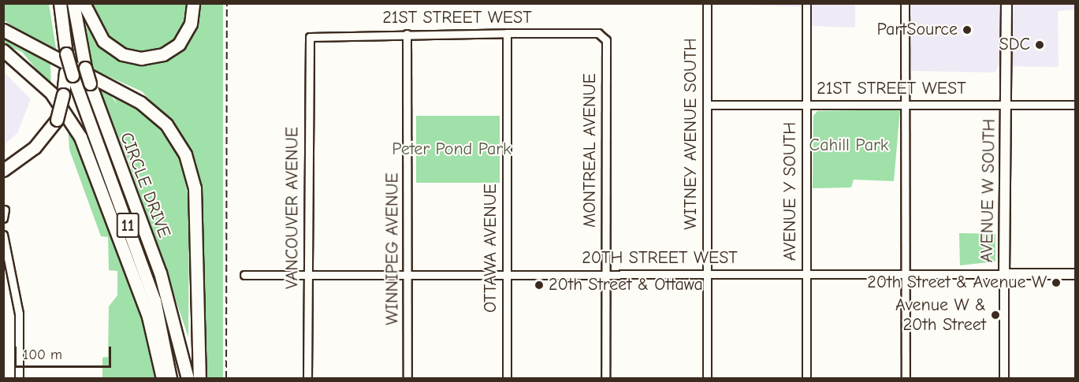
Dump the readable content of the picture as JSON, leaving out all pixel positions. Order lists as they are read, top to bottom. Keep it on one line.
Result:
{"streets":{"highway":["CIRCLE DRIVE","11"],"main road":["AVENUE W SOUTH","20TH STREET WEST"],"street":["21ST STREET WEST","WITNEY AVENUE SOUTH","MONTREAL AVENUE","AVENUE Y SOUTH","VANCOUVER AVENUE","OTTAWA AVENUE","WINNIPEG AVENUE"]},"crossings":[["21ST STREET WEST","WITNEY AVENUE SOUTH"],["21ST STREET WEST","MONTREAL AVENUE"],["21ST STREET WEST","AVENUE W SOUTH"],["21ST STREET WEST","AVENUE Y SOUTH"],["21ST STREET WEST","VANCOUVER AVENUE"],["21ST STREET WEST","OTTAWA AVENUE"],["21ST STREET WEST","WINNIPEG AVENUE"],["WITNEY AVENUE SOUTH","20TH STREET WEST"],["MONTREAL AVENUE","20TH STREET WEST"],["AVENUE W SOUTH","20TH STREET WEST"],["AVENUE Y SOUTH","20TH STREET WEST"],["VANCOUVER AVENUE","20TH STREET WEST"],["OTTAWA AVENUE","20TH STREET WEST"],["WINNIPEG AVENUE","20TH STREET WEST"]],"parks":["Cahill Park","Peter Pond Park"],"places":["PartSource","SDC","20th Street & Avenue W","20th Street & Ottawa","Avenue W & 20th Street"],"scale_bar":"100 m"}
